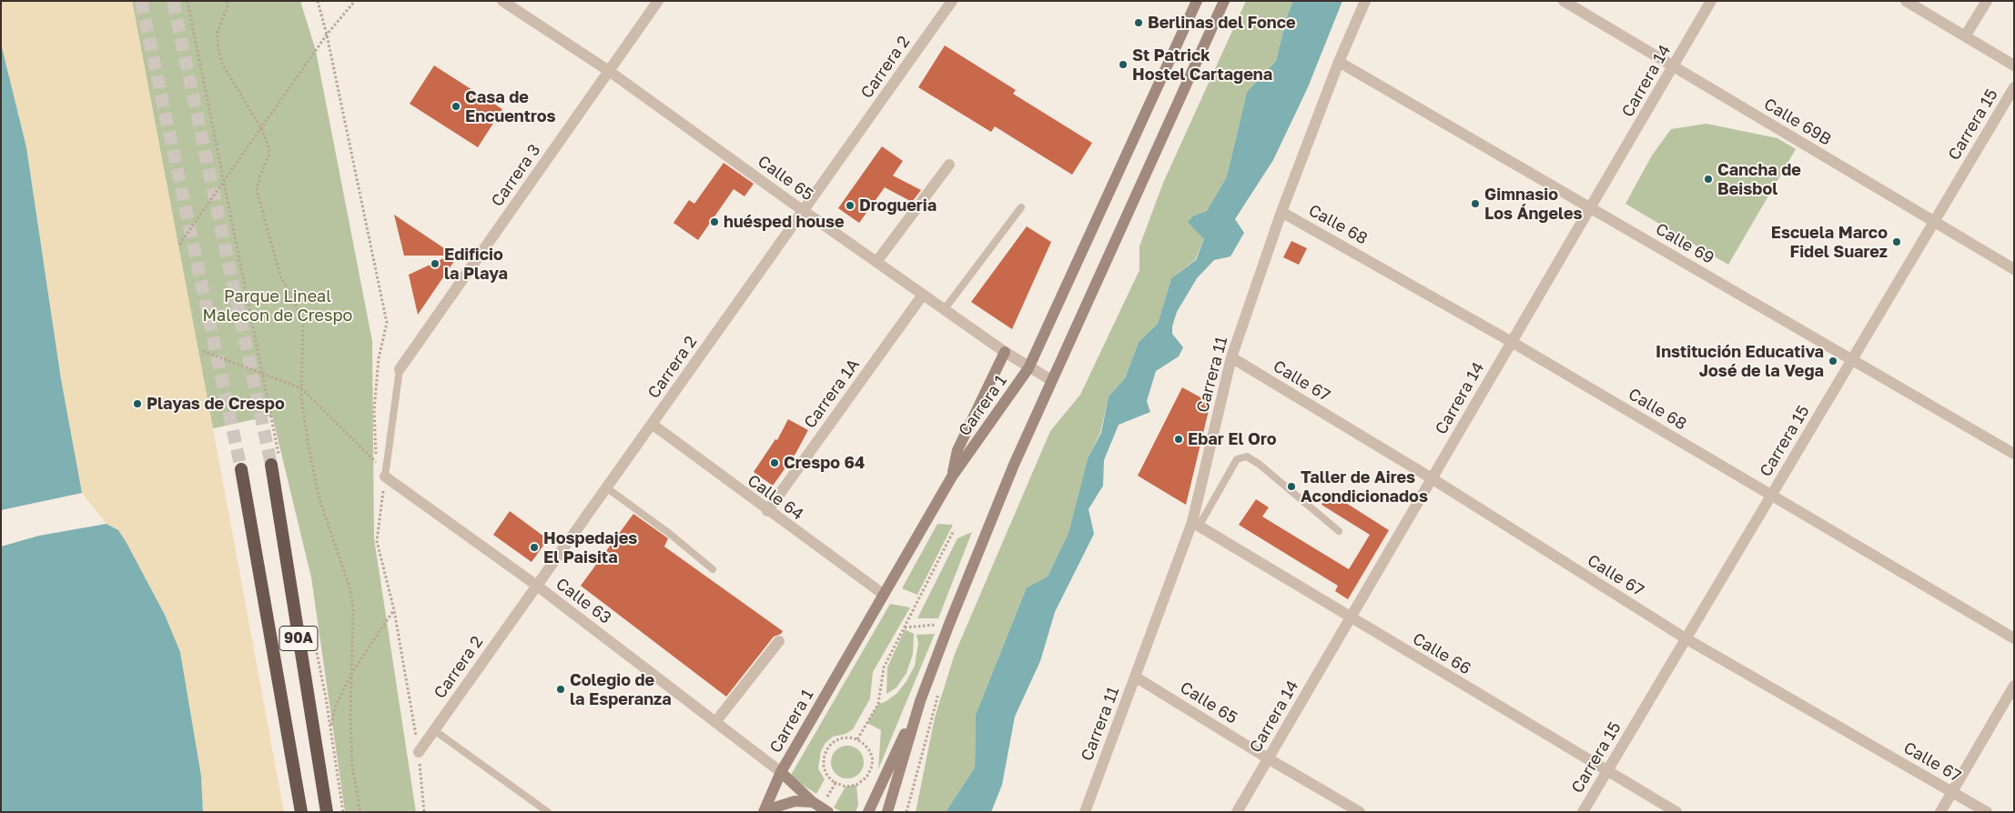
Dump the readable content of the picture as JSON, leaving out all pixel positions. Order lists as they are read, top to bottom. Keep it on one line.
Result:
{"streets":{"highway":["90A"],"main road":["Carrera 1"],"street":["Carrera 2","Carrera 14","Calle 69B","Carrera 15","Carrera 3","Calle 65","Calle 68","Calle 69","Carrera 11","Calle 67","Carrera 1A","Calle 64","Calle 63","Calle 66"]},"crossings":[["Carrera 2","Calle 65"],["Carrera 2","Calle 64"],["Carrera 2","Calle 63"],["Carrera 14","Calle 69B"],["Carrera 14","Calle 65"],["Carrera 14","Calle 68"],["Carrera 14","Calle 69"],["Carrera 14","Calle 67"],["Carrera 14","Calle 66"],["Calle 69B","Carrera 15"],["Carrera 15","Calle 68"],["Carrera 15","Calle 69"],["Carrera 15","Calle 67"],["Carrera 15","Calle 66"],["Carrera 3","Calle 65"],["Calle 65","Carrera 11"],["Calle 65","Carrera 1A"],["Calle 65","Carrera 1"],["Calle 68","Carrera 11"],["Calle 69","Carrera 11"],["Carrera 11","Calle 67"],["Carrera 11","Calle 66"],["Carrera 1A","Calle 64"],["Carrera 1","Calle 64"],["Carrera 1","Calle 63"]],"parks":["Parque Lineal Malecon de Crespo"],"places":["Berlinas del Fonce","St Patrick Hostel Cartagena","Casa de Encuentros","Cancha de Beisbol","Gimnasio Los Ángeles","Drogueria","huésped house","Escuela Marco Fidel Suarez","Edificio la Playa","Institución Educativa José de la Vega","Playas de Crespo","Ebar El Oro","Crespo 64","Taller de Aires Acondicionados","Hospedajes El Paisita","Colegio de la Esperanza"]}
